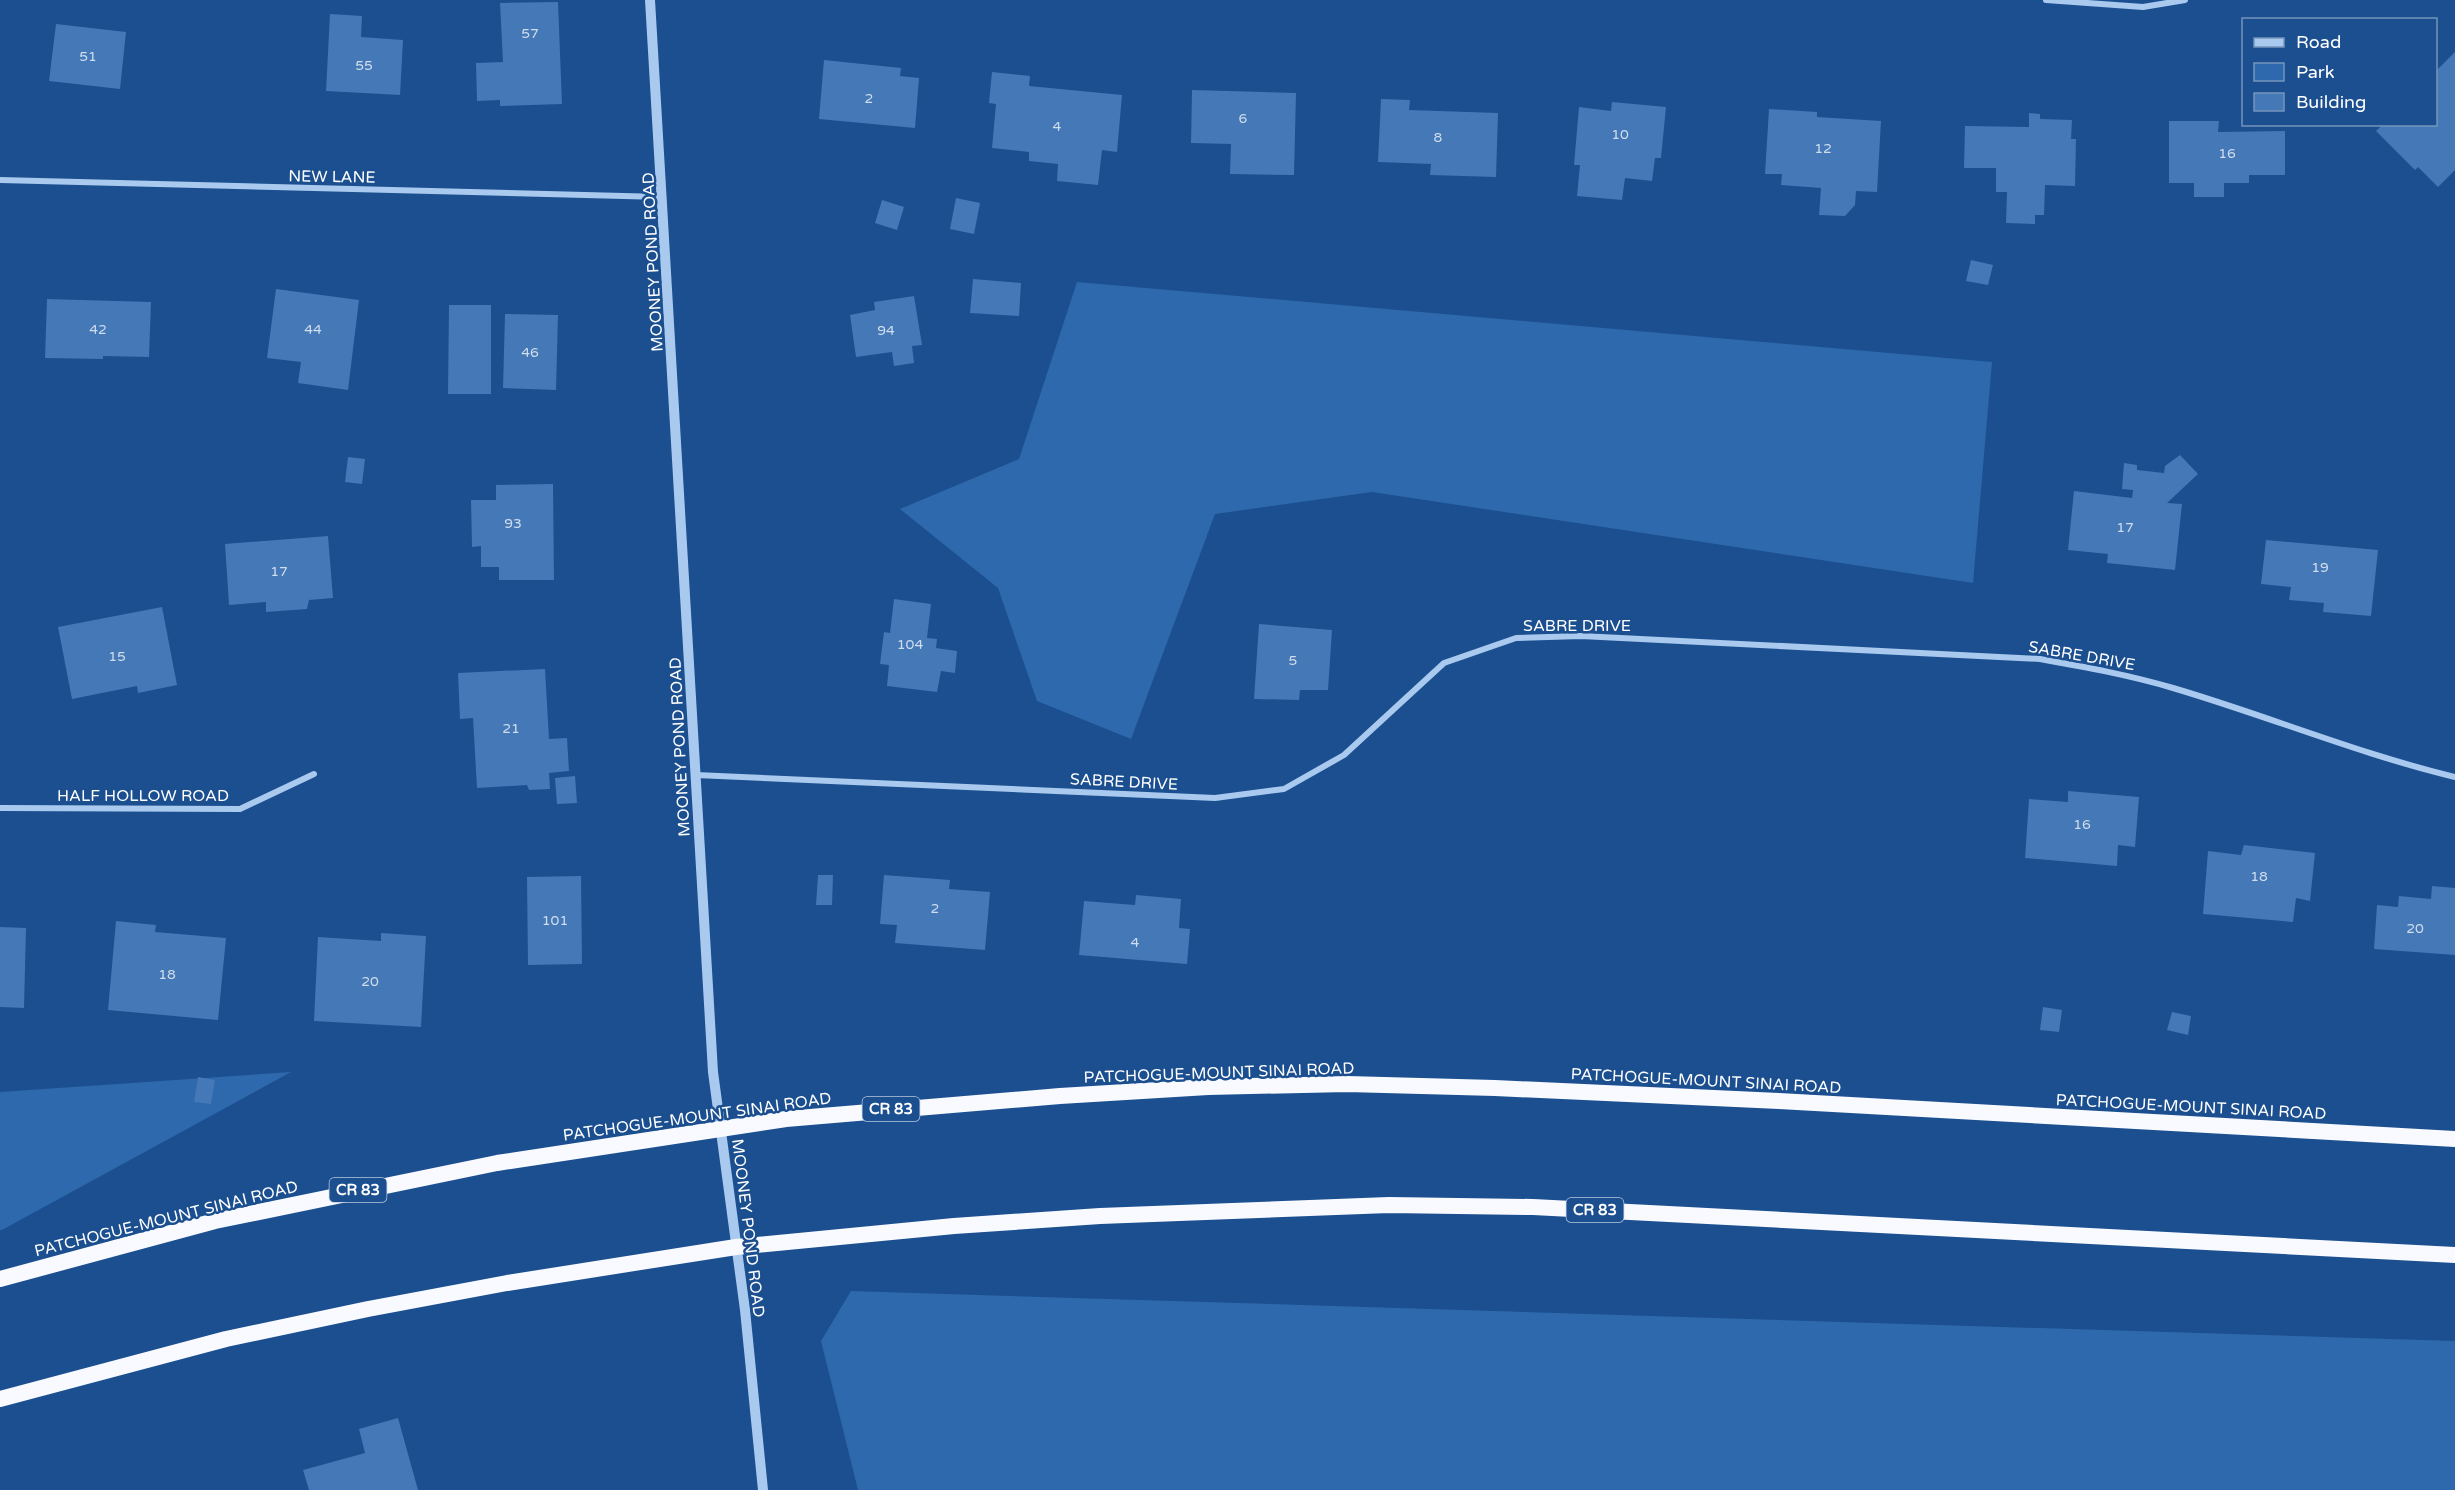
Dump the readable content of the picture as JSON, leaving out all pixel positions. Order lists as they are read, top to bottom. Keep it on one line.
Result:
{"streets":{"highway":["PATCHOGUE-MOUNT SINAI ROAD","CR 83"],"street":["NEW LANE","MOONEY POND ROAD","SABRE DRIVE","HALF HOLLOW ROAD"]},"crossings":[["NEW LANE","MOONEY POND ROAD"],["MOONEY POND ROAD","SABRE DRIVE"],["MOONEY POND ROAD","PATCHOGUE-MOUNT SINAI ROAD"],["MOONEY POND ROAD","CR 83"]],"house_numbers":["57","51","55","2","6","4","10","8","12","16","42","44","94","46","93","17","19","17","104","15","5","21","16","18","2","101","20","4","18","20"],"legend":["Road","Park","Building"]}
